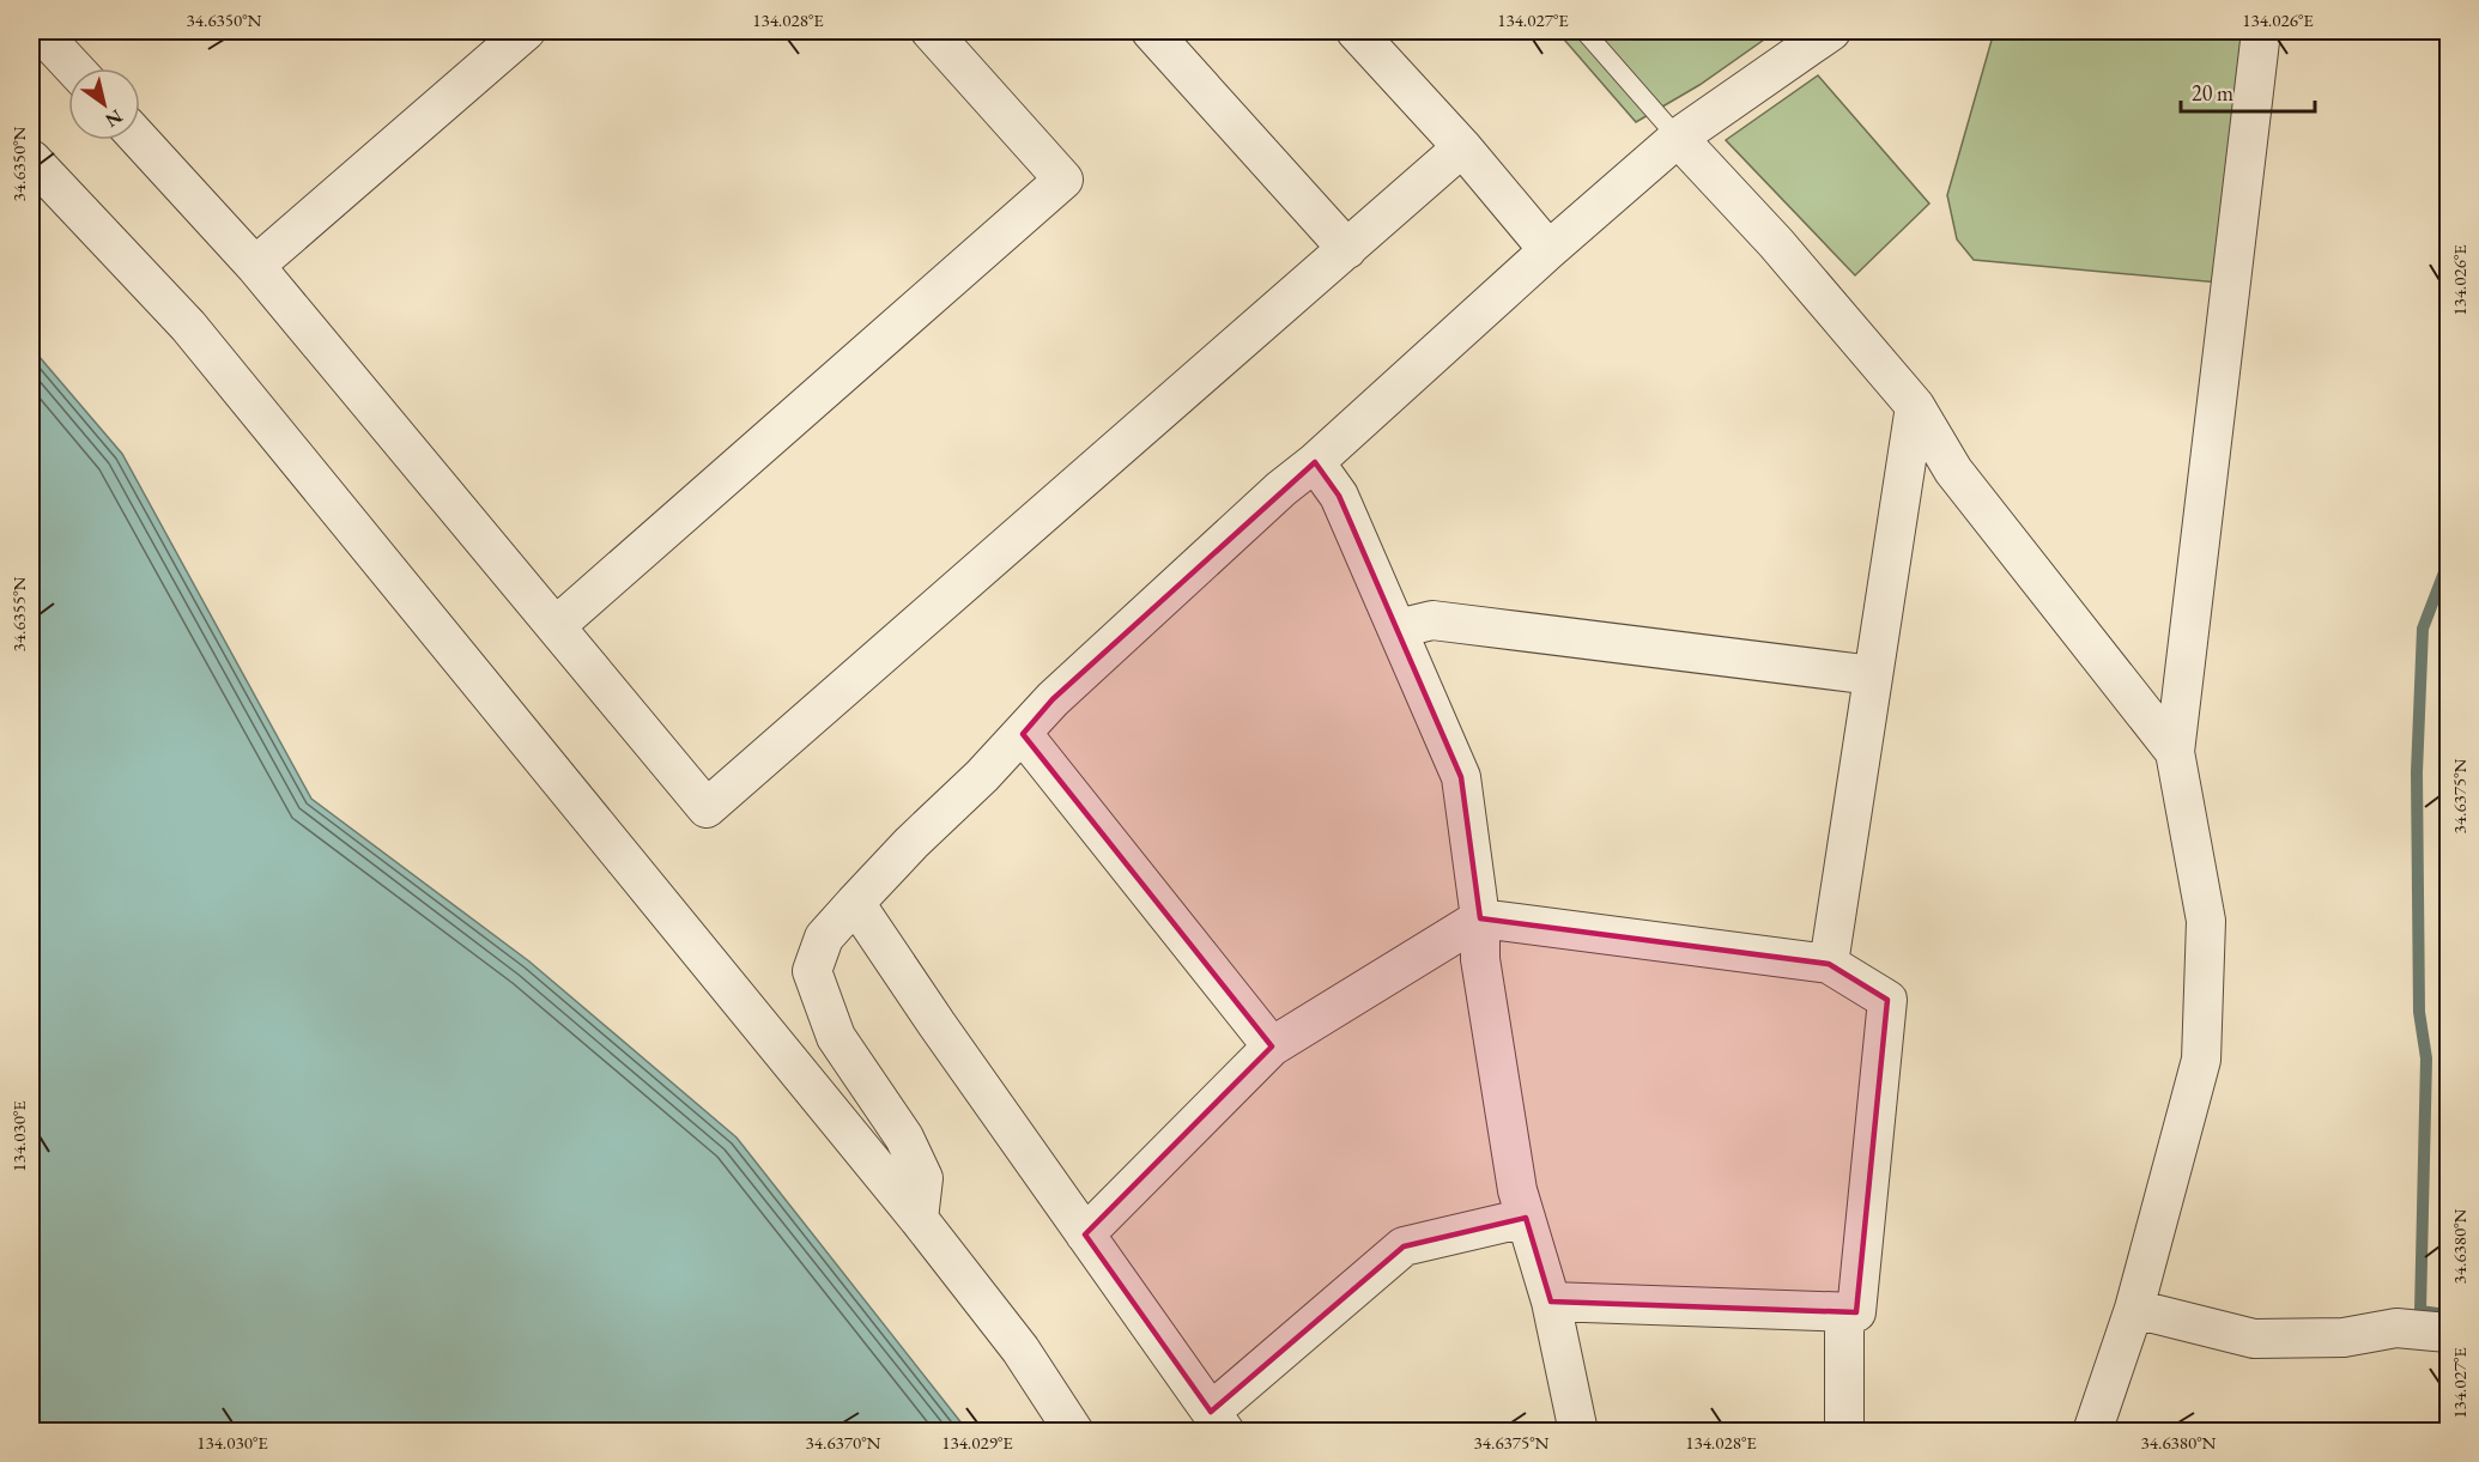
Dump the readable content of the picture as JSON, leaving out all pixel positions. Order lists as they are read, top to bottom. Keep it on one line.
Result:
{"scale_bar":"20 m","north":"bottom right","coordinates":["34.6350°N","134.028°E","134.027°E","134.026°E","34.6355°N","34.6375°N","134.030°E","34.6380°N","34.6370°N","134.029°E"]}
